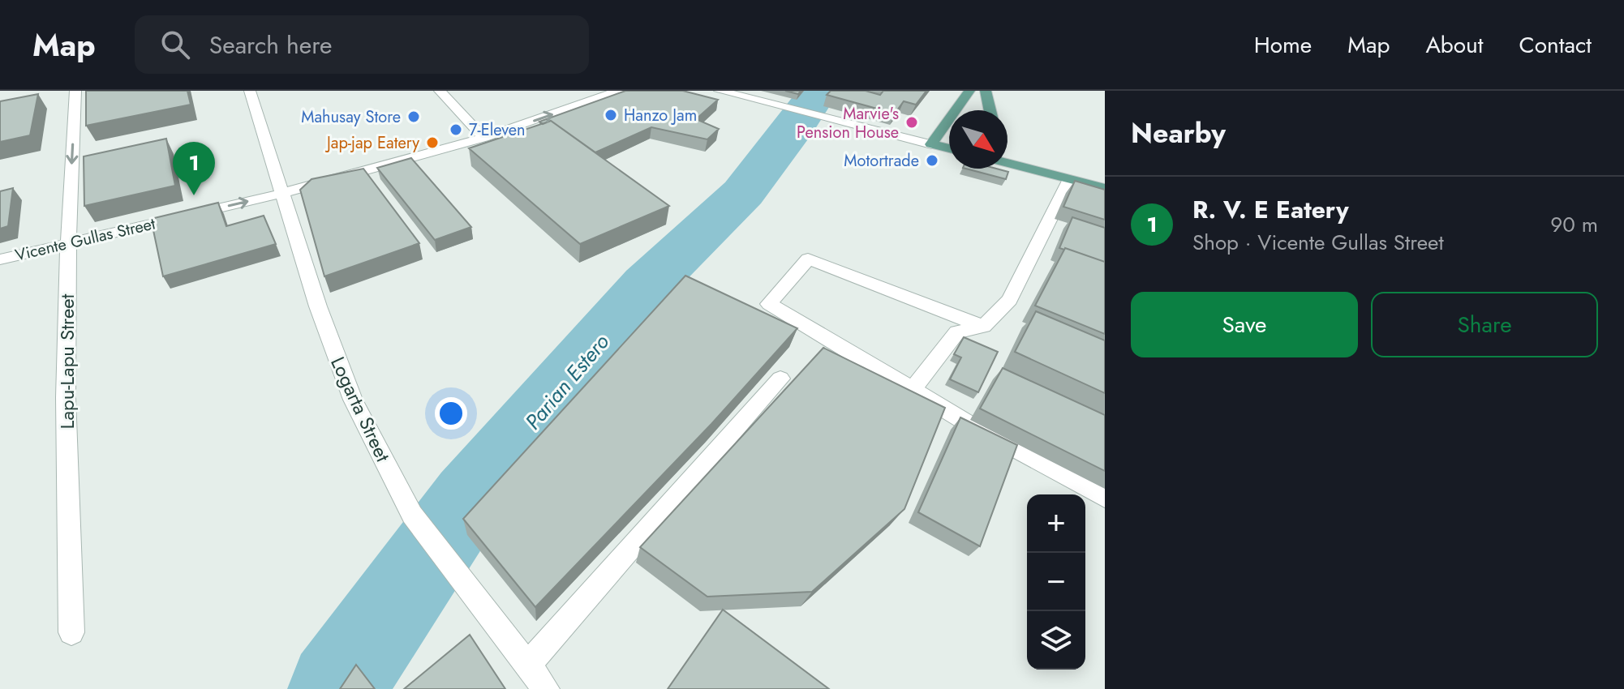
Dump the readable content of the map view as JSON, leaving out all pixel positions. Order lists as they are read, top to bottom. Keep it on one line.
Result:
{"streets":{"street":["Vicente Gullas Street","Lapu-Lapu Street","Logarta Street"]},"crossings":[["Vicente Gullas Street","Lapu-Lapu Street"],["Vicente Gullas Street","Logarta Street"]],"one_way":["Vicente Gullas Street"],"water":["Parian Estero"],"places":["Hanzo Jam","Mahusay Store","Marvie's Pension House","7-Eleven","Jap-jap Eatery","Motortrade"],"north":"bottom right","page":{"header":"Map","search":"Search here","nav":["Home","Map","About","Contact"],"heading":"Nearby","pins":"1","list":[{"mark":"1","name":"R. V. E Eatery","note":"Shop · Vicente Gullas Street","value":"90 m"}],"buttons":["Save","Share"],"map_buttons":["+","−"]}}
